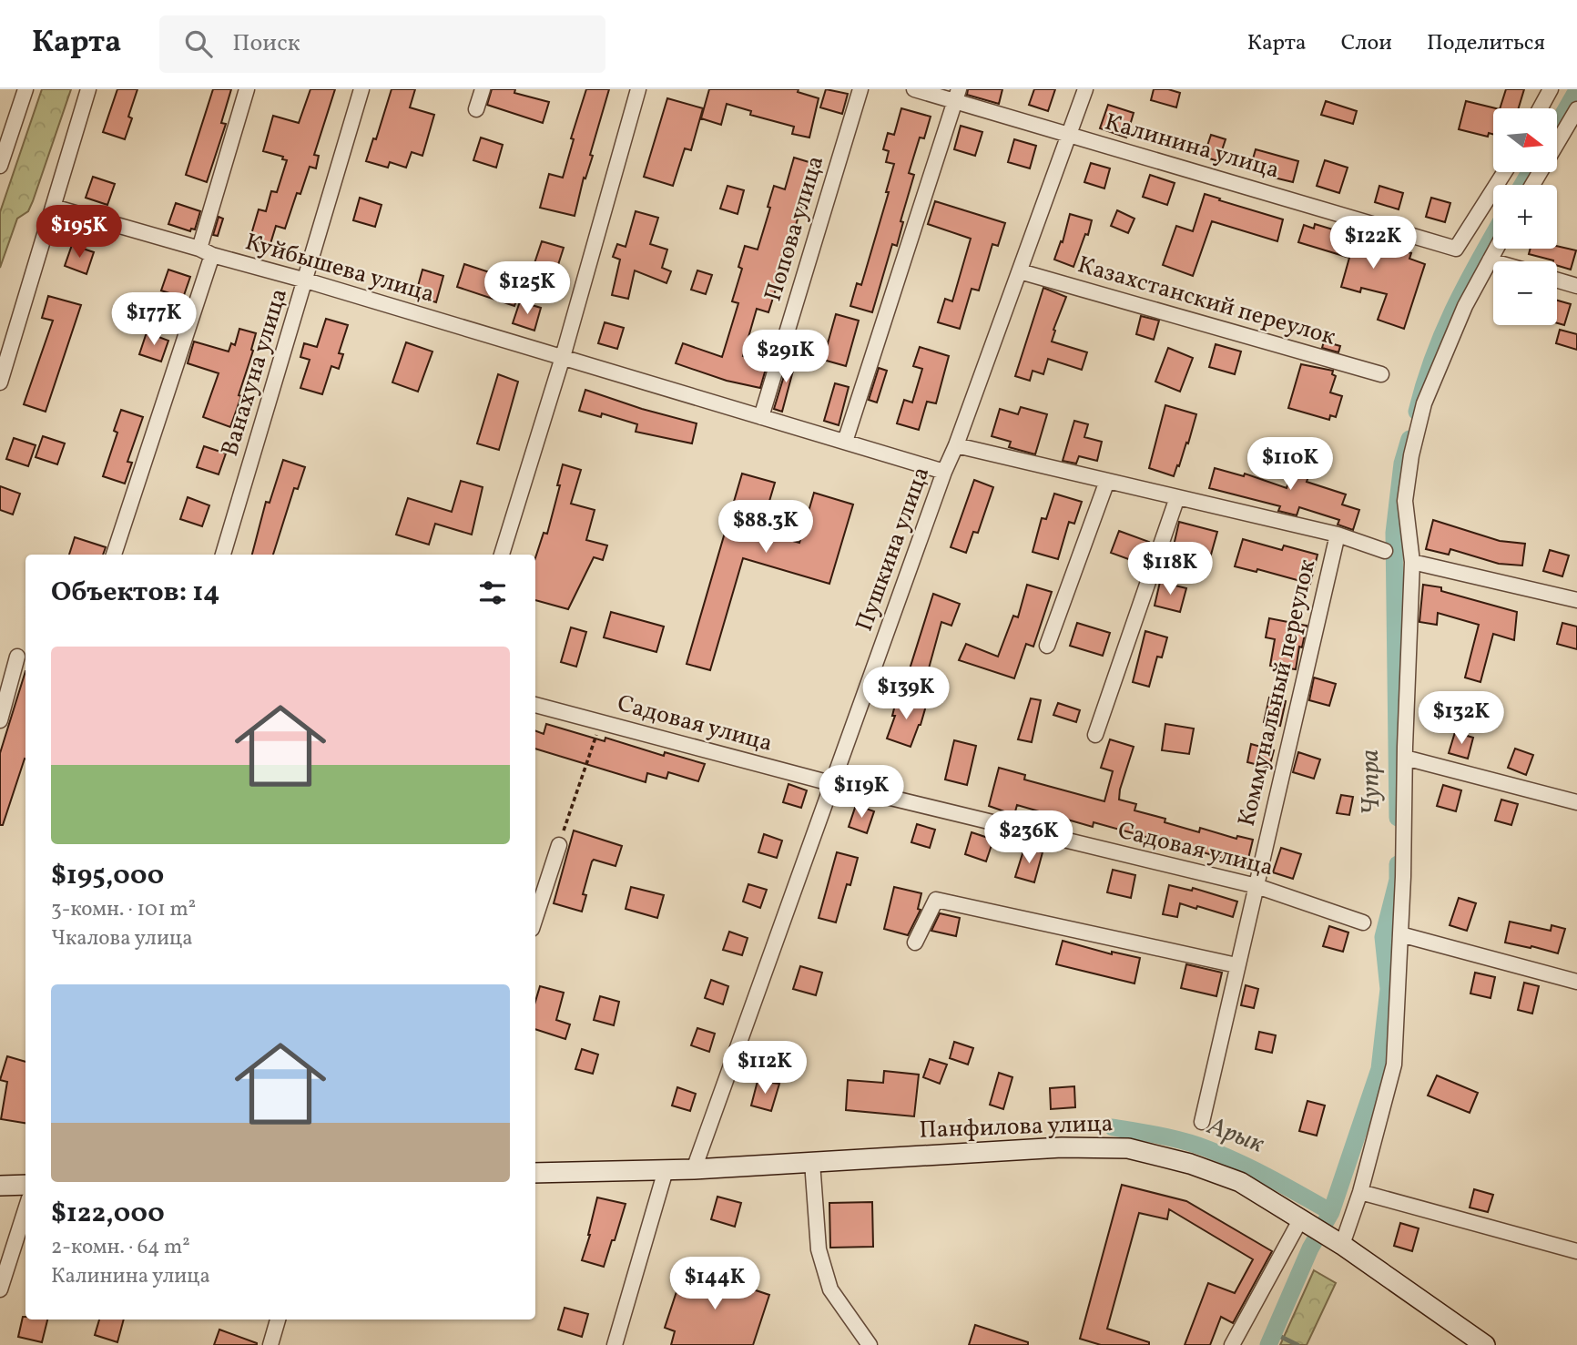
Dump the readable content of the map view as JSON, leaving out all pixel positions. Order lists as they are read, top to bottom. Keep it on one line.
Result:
{"streets":{"street":["Калинина улица","Попова улица","Куйбышева улица","Казахстанский переулок","Ванахуна улица","Пушкина улица","Коммунальный переулок","Садовая улица","Панфилова улица"]},"crossings":[["Калинина улица","Пушкина улица"],["Попова улица","Куйбышева улица"],["Куйбышева улица","Ванахуна улица"],["Куйбышева улица","Пушкина улица"],["Казахстанский переулок","Пушкина улица"],["Пушкина улица","Садовая улица"],["Пушкина улица","Панфилова улица"],["Коммунальный переулок","Садовая улица"]],"water":["Чупра","Арык"],"north":"right","page":{"header":"Карта","search":"Поиск","nav":["Карта","Слои","Поделиться"],"map_buttons":["+","−"],"price":["$195K","$122K","$125K","$177K","$291K","$110K","$88.3K","$118K","$139K","$132K","$119K","$236K","$112K","$144K"],"heading":"Объектов: 14","list":[{"name":"$195,000","note":"3-комн. · 101 m² · Чкалова улица"},{"name":"$122,000","note":"2-комн. · 64 m² · Калинина улица"}]}}
